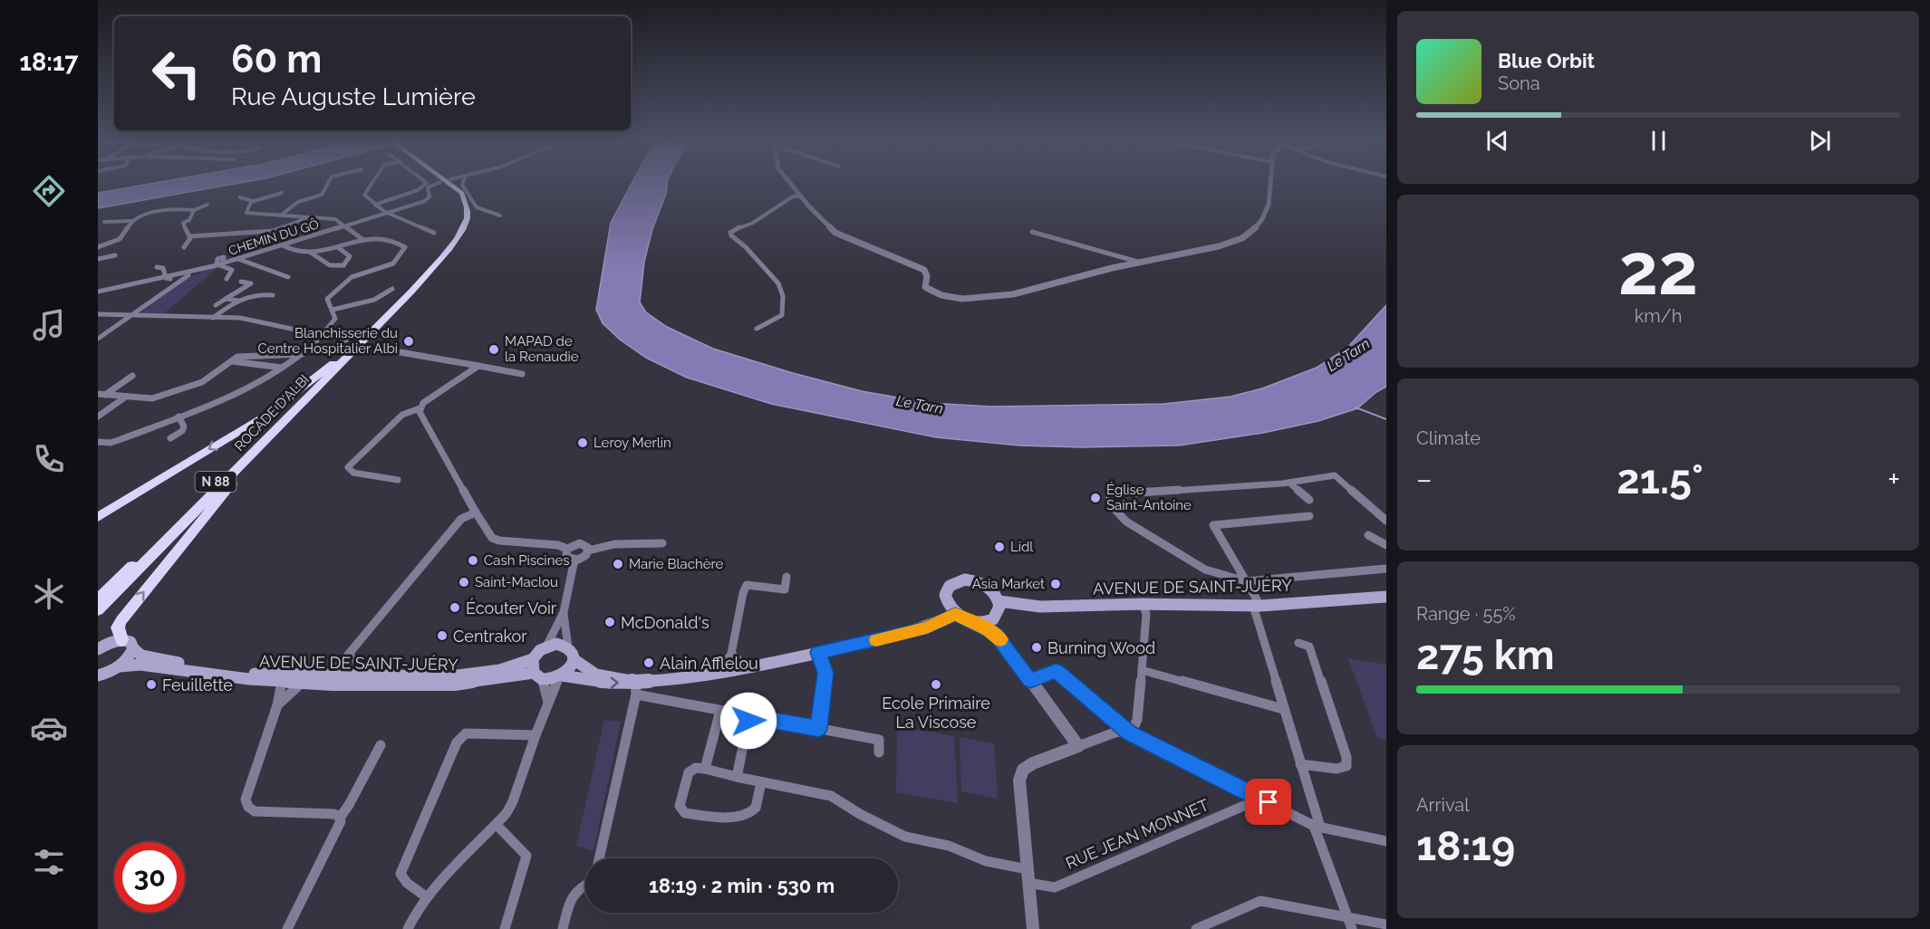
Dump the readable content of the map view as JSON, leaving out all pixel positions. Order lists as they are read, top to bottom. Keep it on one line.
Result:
{"streets":{"highway":["ROCADE D'ALBI","N 88"],"main road":["AVENUE DE SAINT-JUÉRY"],"street":["CHEMIN DU GÔ","RUE JEAN MONNET"]},"water":["Le Tarn"],"places":["Blanchisserie du Centre Hospitalier Albi","MAPAD de la Renaudie","Leroy Merlin","Église Saint-Antoine","Lidl","Cash Piscines","Marie Blachère","Saint-Maclou","Asia Market","Écouter Voir","McDonald's","Centrakor","Burning Wood","Alain Afflelou","Feuillette","Ecole Primaire La Viscose"],"page":{"tabs":"18:17","turn":["60 m","Rue Auguste Lumière"],"song":["Blue Orbit","Sona"],"tile":[["22","km/h"],"Climate",["Range · 55%","275 km"],["Arrival","18:19"]],"heat":["−","21.5°","+"],"limit":"30","trip":"18:19 · 2 min · 530 m"}}
